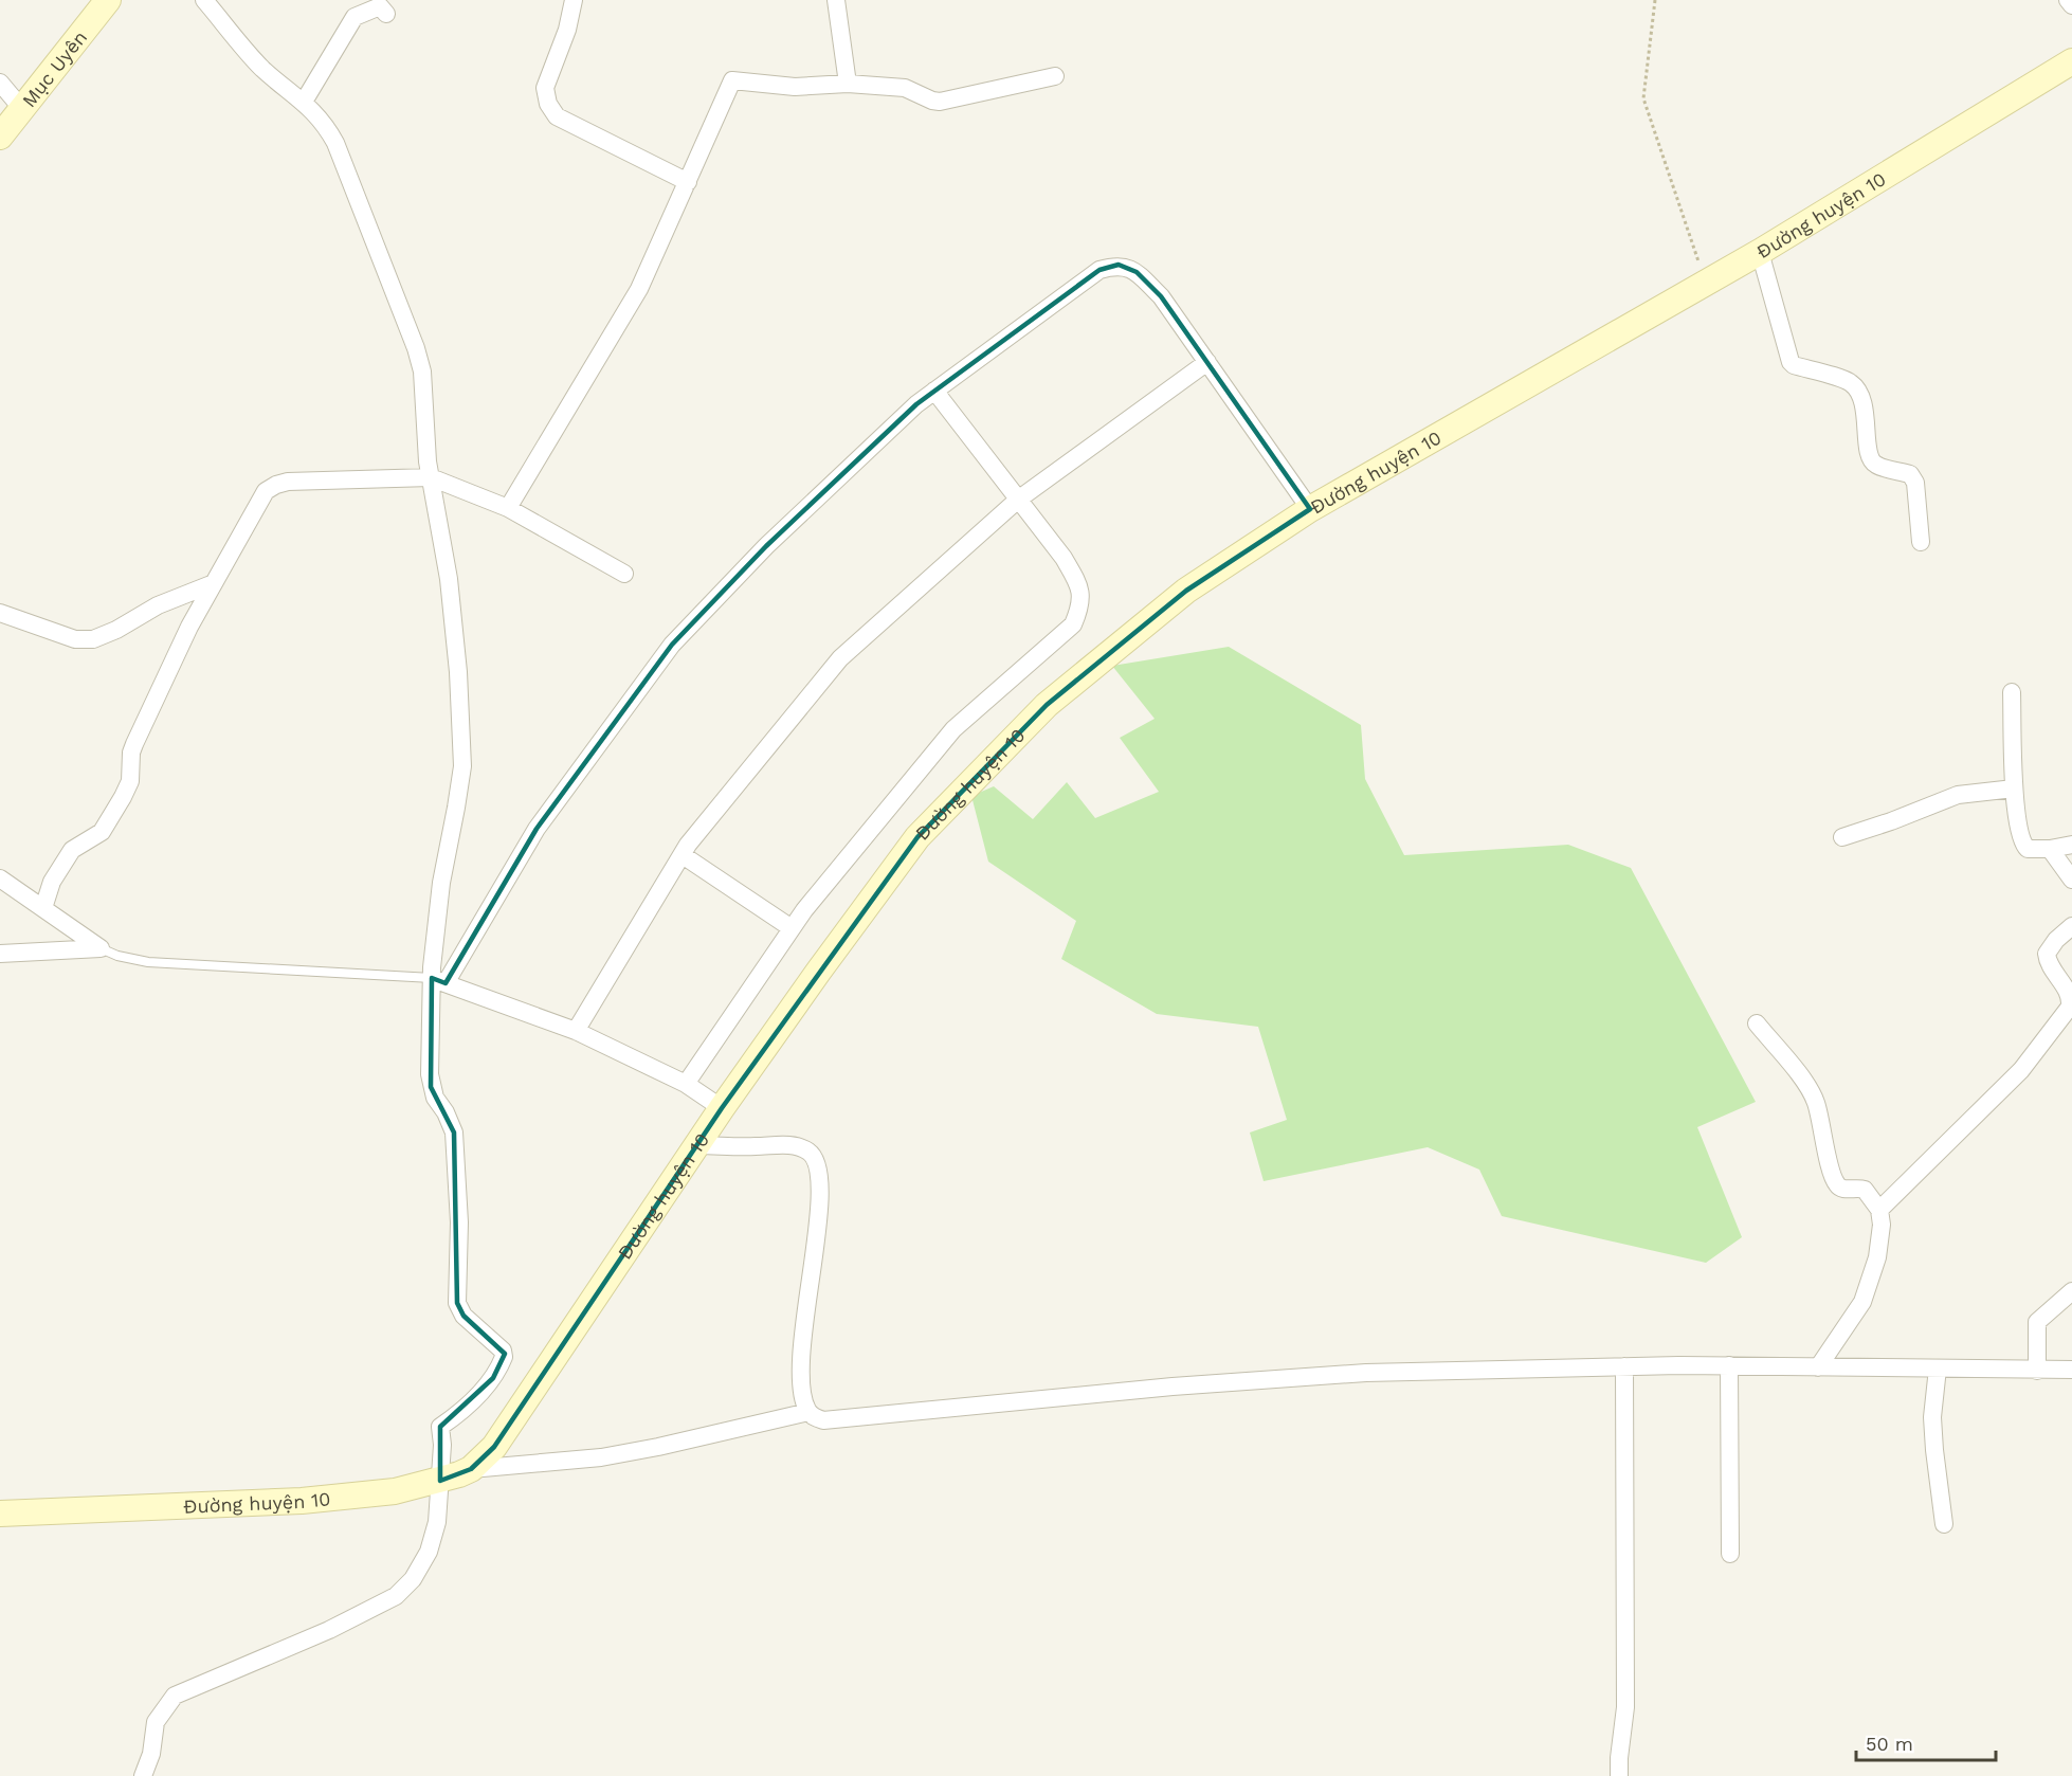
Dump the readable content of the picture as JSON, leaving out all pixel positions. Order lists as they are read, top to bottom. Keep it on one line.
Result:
{"streets":{"street":["Mục Uyên","Đường huyện 10"]},"scale_bar":"50 m"}
